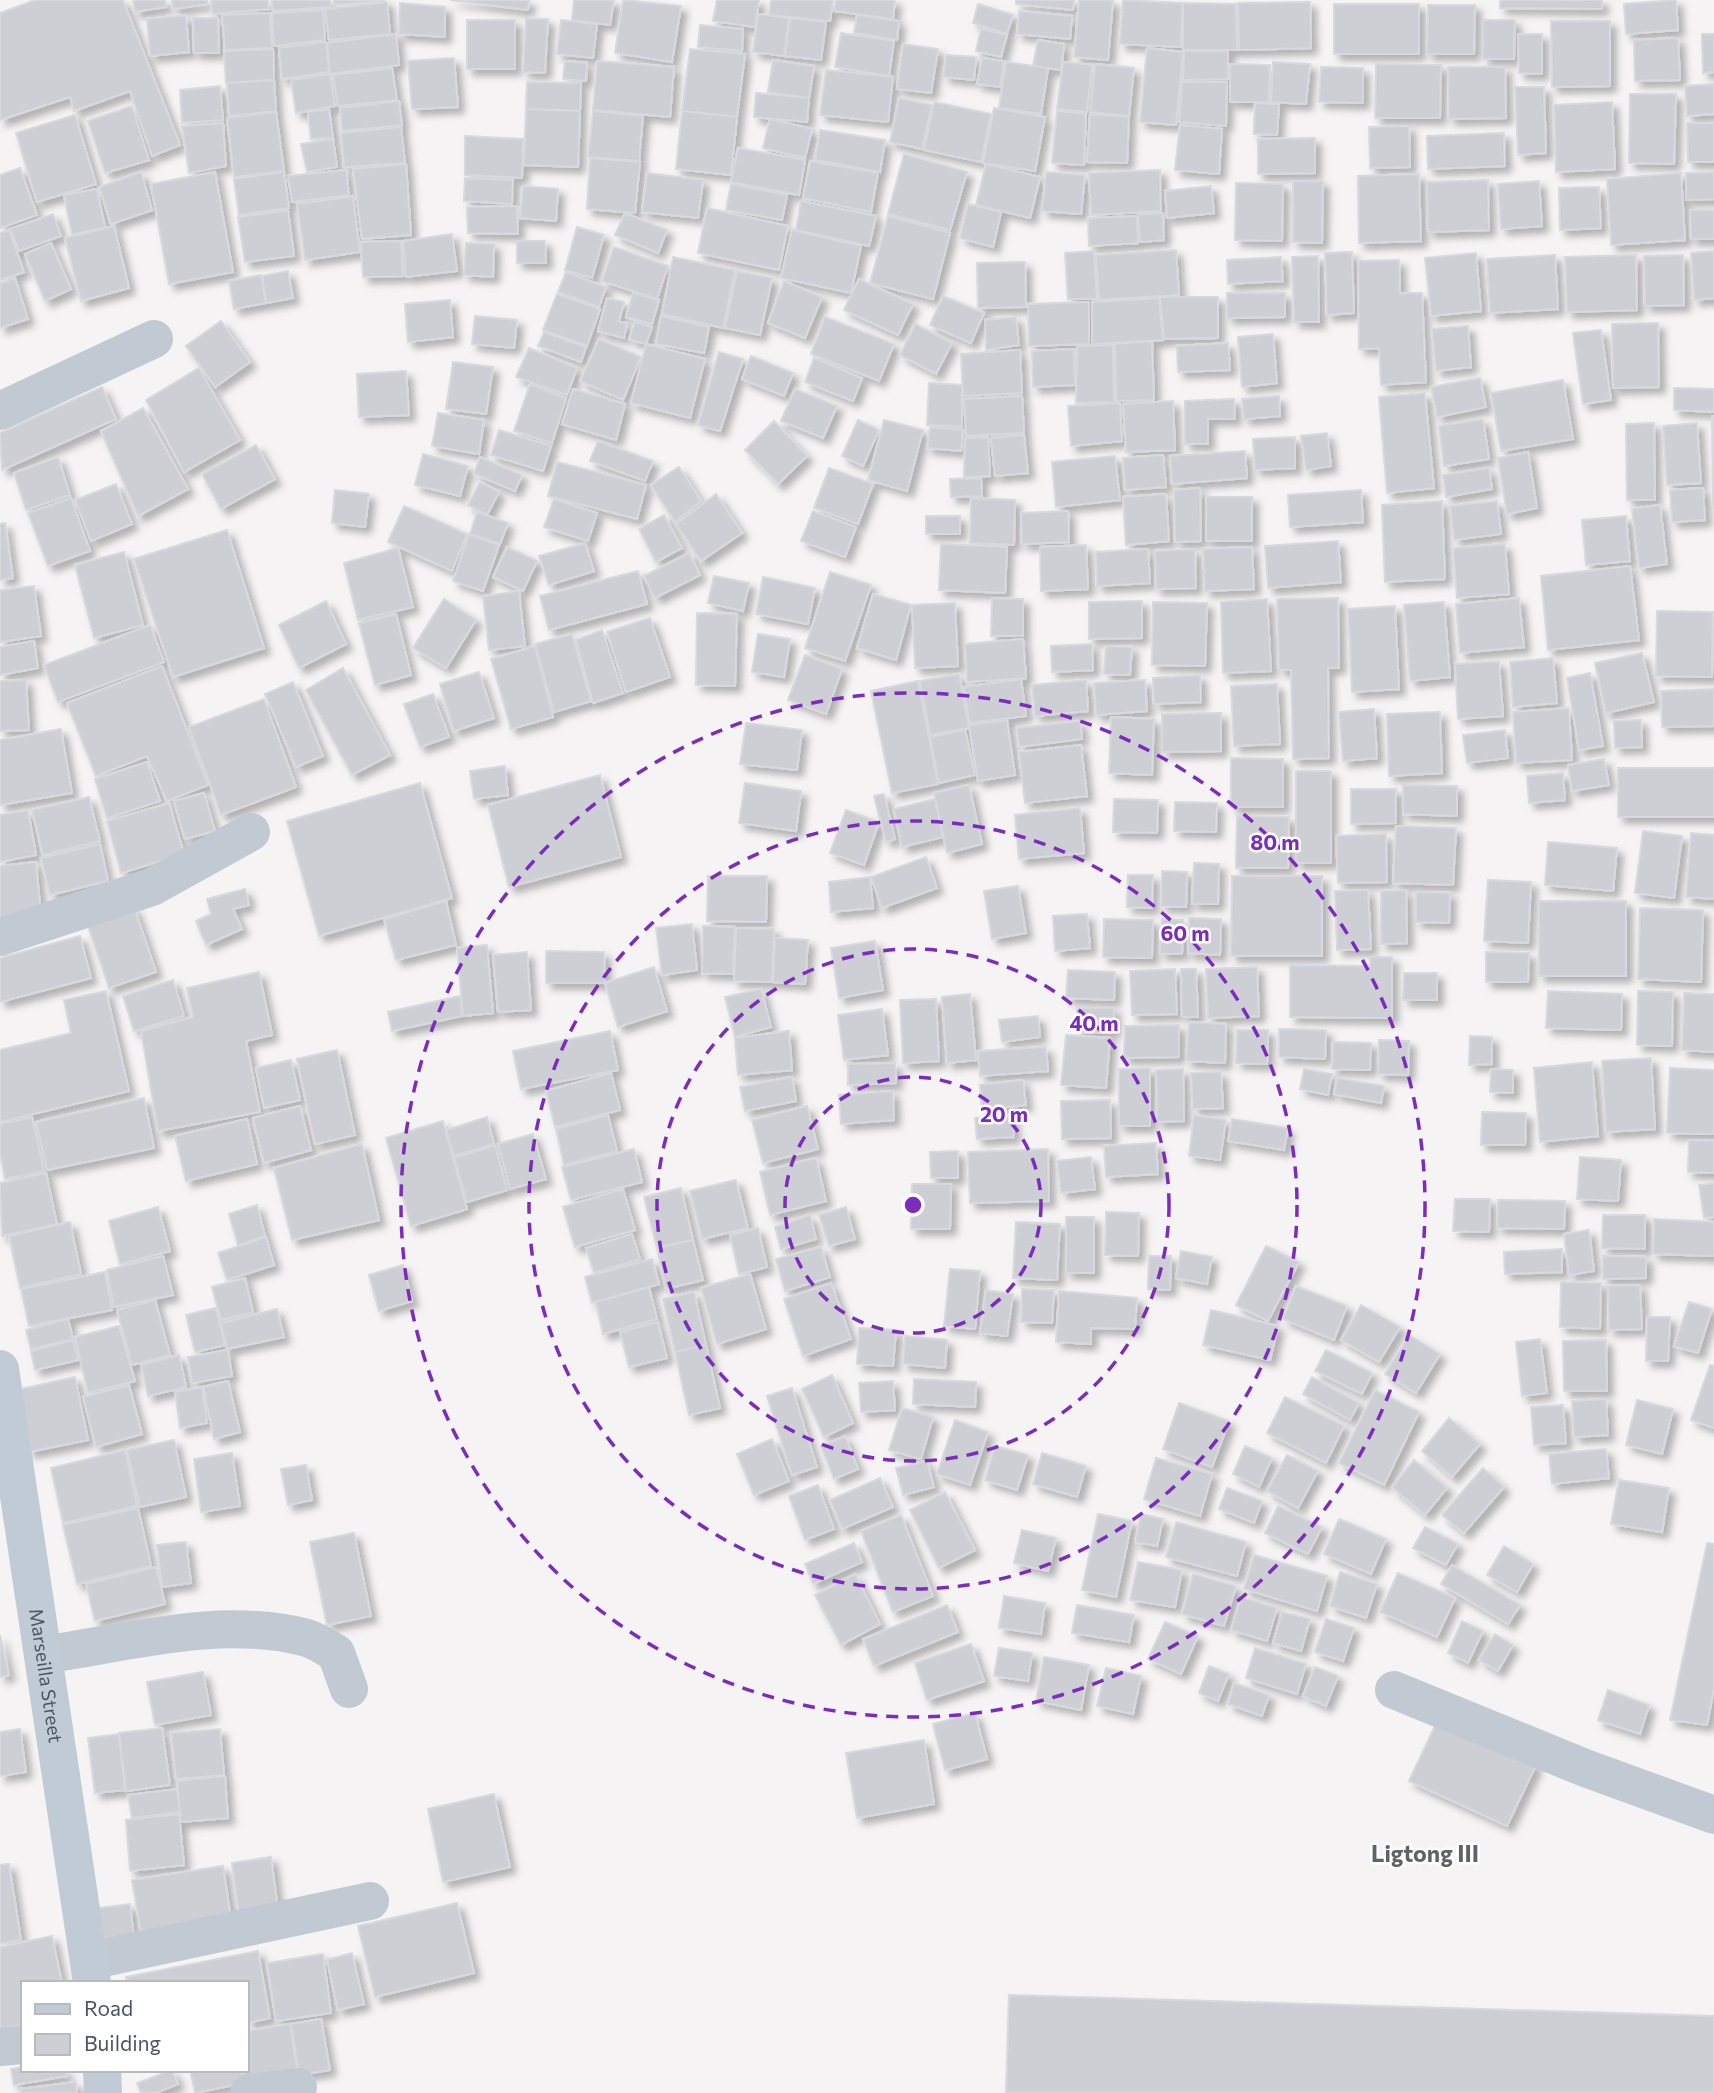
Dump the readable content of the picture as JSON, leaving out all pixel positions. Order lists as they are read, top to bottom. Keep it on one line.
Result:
{"streets":{"main road":["Marseilla Street"]},"districts":["Ligtong III"],"legend":["Road","Building"],"rings":["80 m","60 m","40 m","20 m"]}
